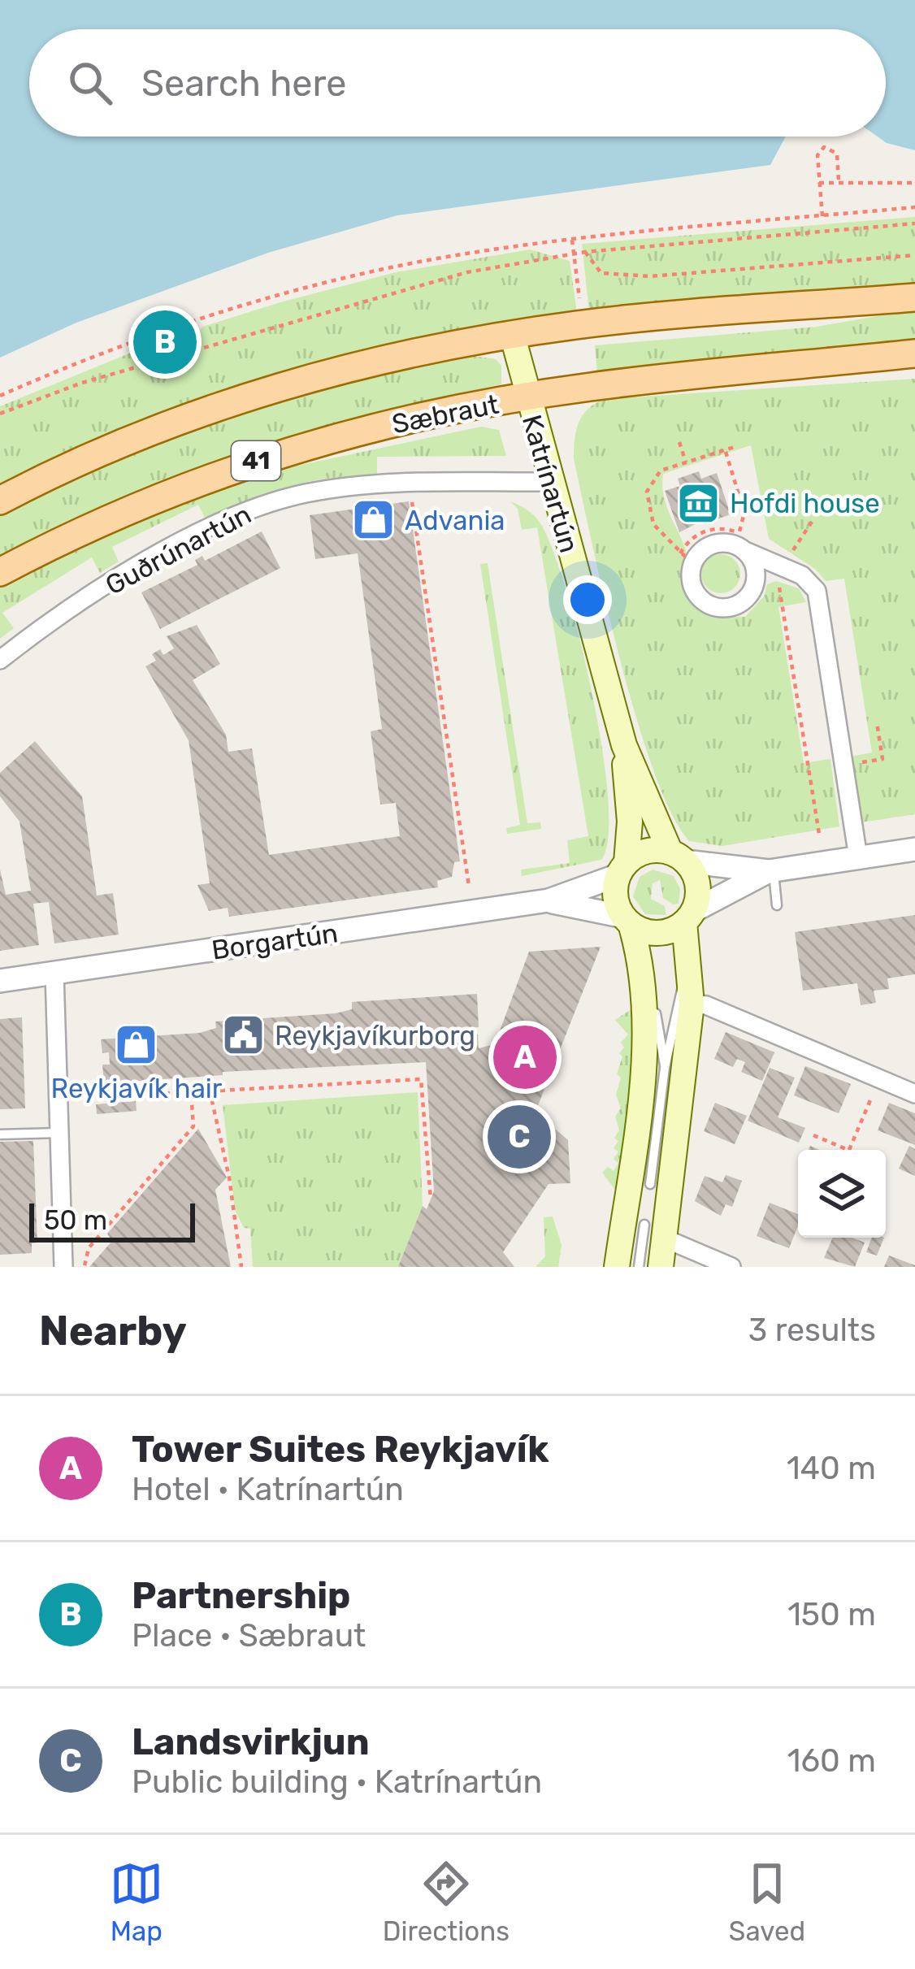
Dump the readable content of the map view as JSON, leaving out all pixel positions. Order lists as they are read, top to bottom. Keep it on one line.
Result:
{"streets":{"main road":["Sæbraut","41","Katrínartún","Borgartún"],"street":["Guðrúnartún"]},"crossings":[["Sæbraut","Katrínartún"],["41","Katrínartún"],["Katrínartún","Guðrúnartún"],["Katrínartún","Borgartún"]],"places":{"museum":["Hofdi house"],"shop":["Advania","Reykjavík hair"],"public building":["Reykjavíkurborg"]},"scale_bar":"50 m","page":{"search":"Search here","pins":["B","A","C"],"scale":"50 m","heading":["Nearby","3 results"],"list":[{"mark":"A","name":"Tower Suites Reykjavík","note":"Hotel · Katrínartún","value":"140 m"},{"mark":"B","name":"Partnership","note":"Place · Sæbraut","value":"150 m"},{"mark":"C","name":"Landsvirkjun","note":"Public building · Katrínartún","value":"160 m"}],"nav":["Map","Directions","Saved"]}}
